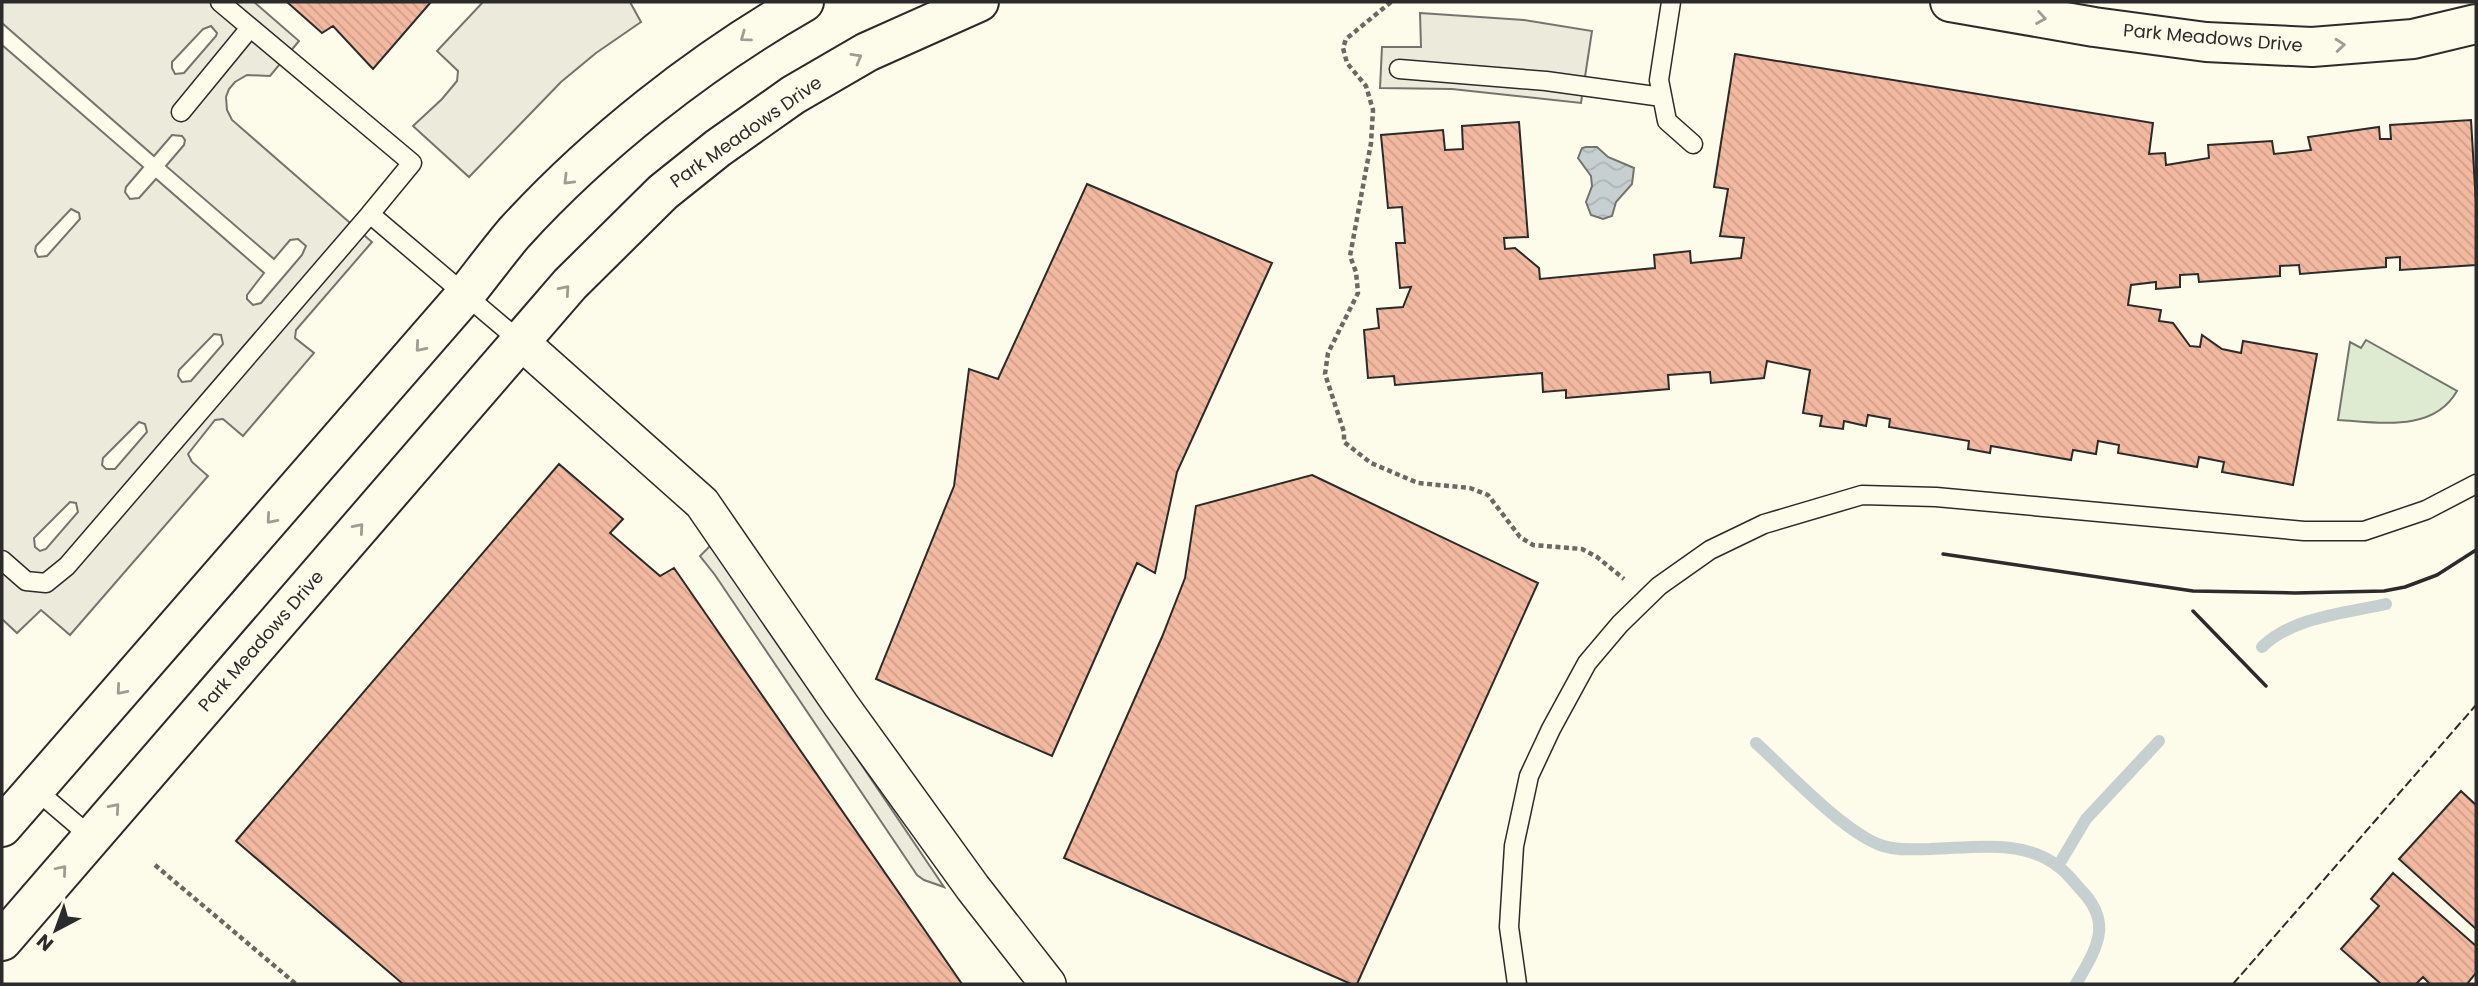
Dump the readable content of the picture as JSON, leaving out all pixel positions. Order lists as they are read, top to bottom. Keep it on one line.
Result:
{"streets":{"main road":["Park Meadows Drive"]},"north":"bottom left"}
